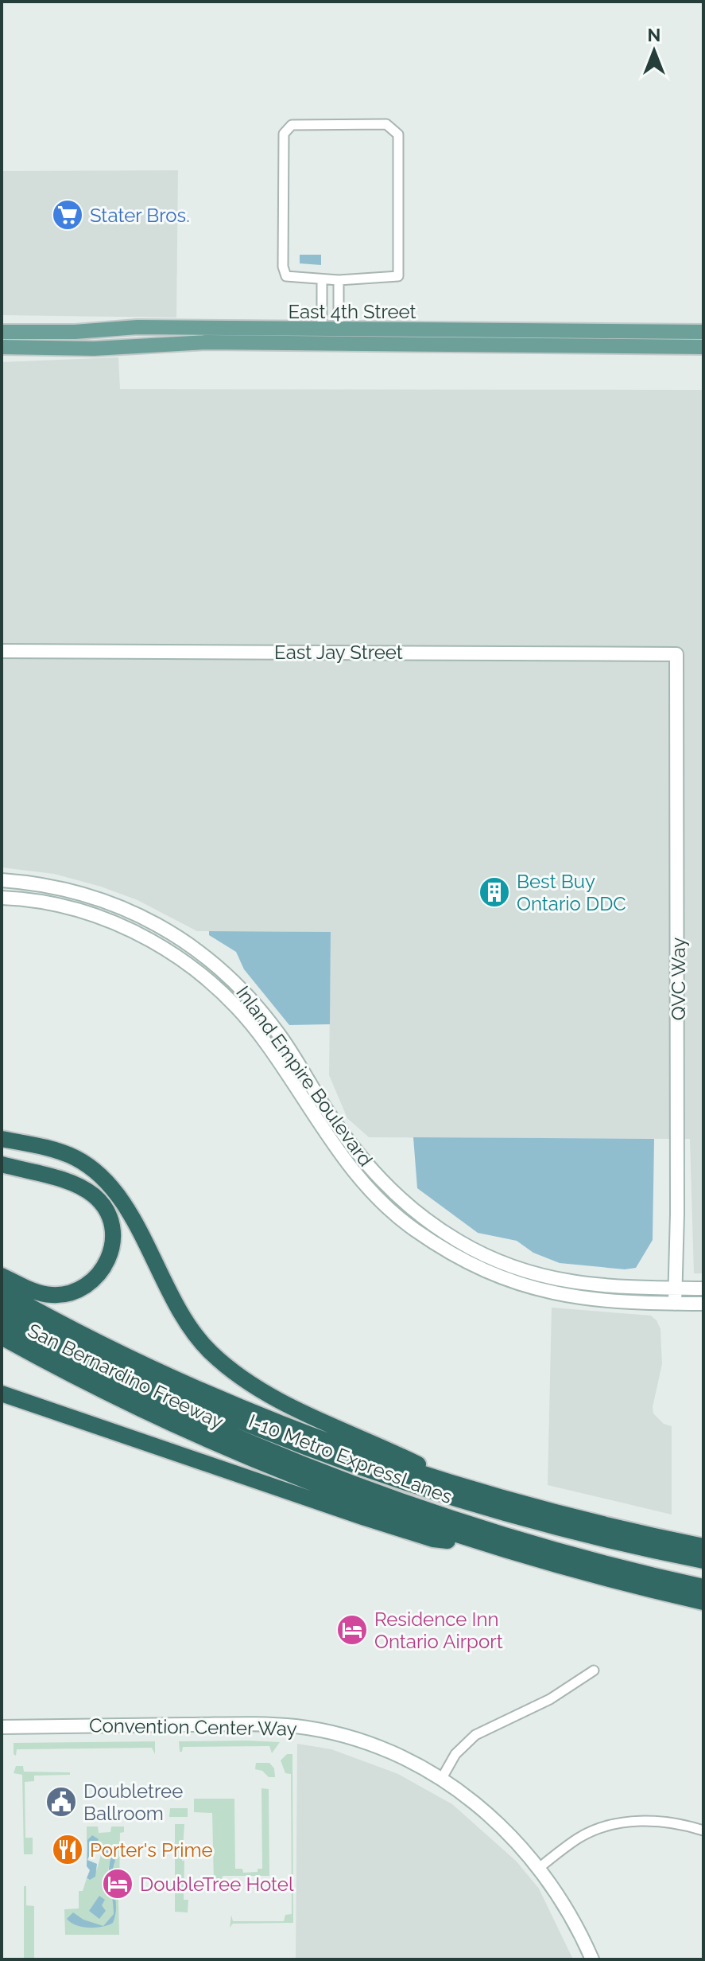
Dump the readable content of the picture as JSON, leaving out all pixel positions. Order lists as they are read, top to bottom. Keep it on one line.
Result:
{"streets":{"highway":["San Bernardino Freeway","I-10 Metro ExpressLanes"],"main road":["East 4th Street"],"street":["East Jay Street","QVC Way","Inland Empire Boulevard","Convention Center Way"]},"crossings":[["East Jay Street","QVC Way"],["QVC Way","Inland Empire Boulevard"]],"places":{"supermarket":["Stater Bros."],"building":["Best Buy Ontario DDC"],"hotel":["Residence Inn Ontario Airport","DoubleTree Hotel"],"public building":["Doubletree Ballroom"],"restaurant":["Porter's Prime"]},"north":"top"}
